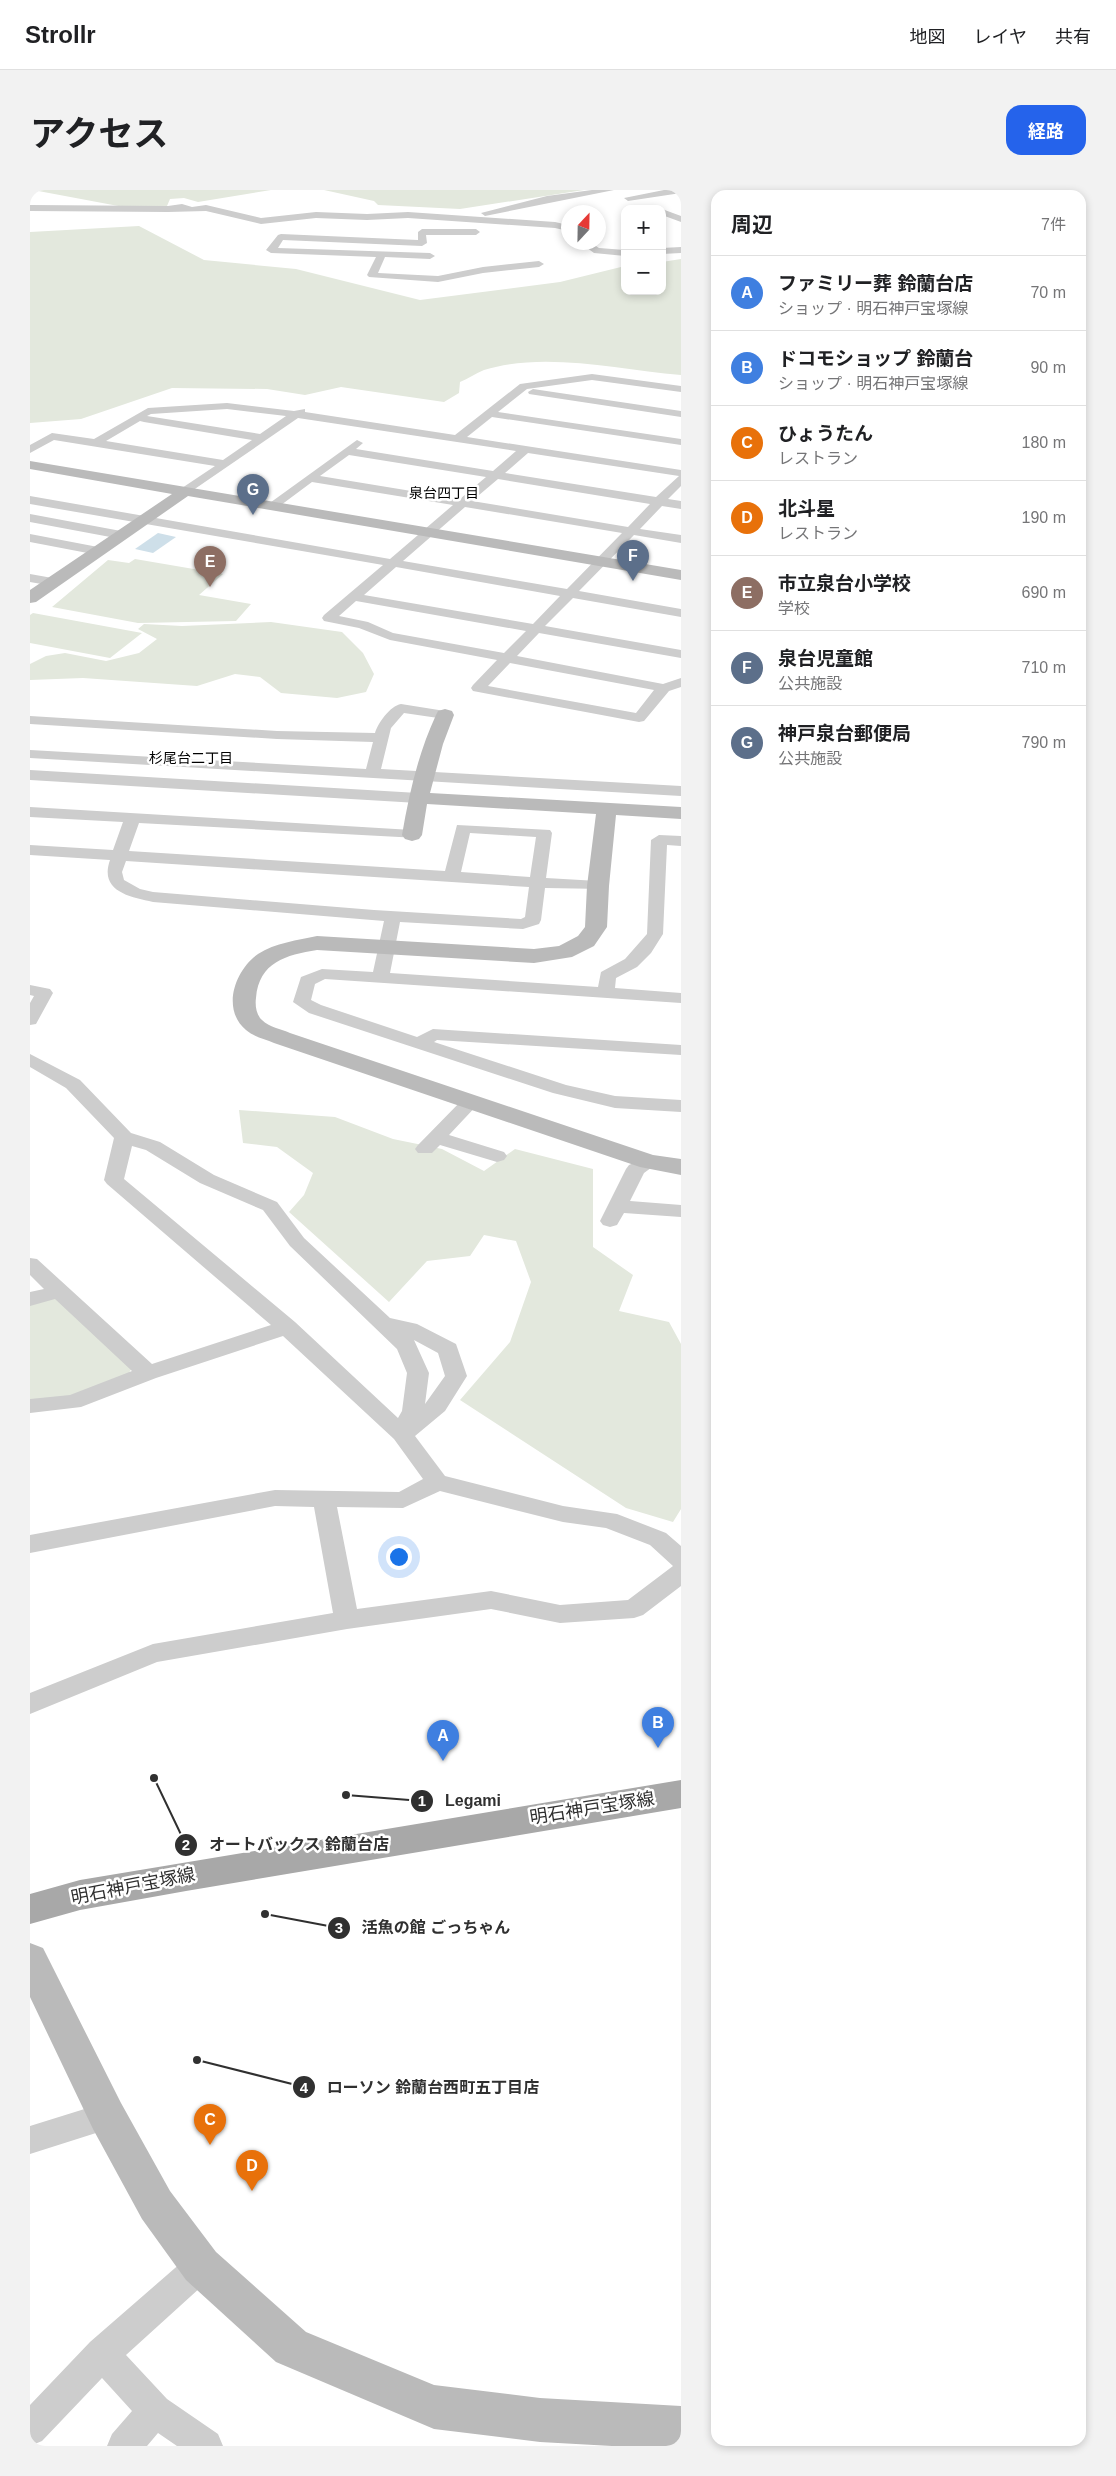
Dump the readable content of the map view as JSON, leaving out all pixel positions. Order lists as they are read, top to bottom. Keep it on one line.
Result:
{"streets":{"main road":["明石神戸宝塚線"]},"districts":["泉台四丁目","杉尾台二丁目"],"places":["オートバックス 鈴蘭台店","Legami","活魚の館 ごっちゃん","ローソン 鈴蘭台西町五丁目店"],"north":"top","page":{"header":"Strollr","nav":["地図","レイヤ","共有"],"title":"アクセス","buttons":"経路","heading":["周辺","7件"],"map_buttons":["+","−"],"list":[{"mark":"A","name":"ファミリー葬 鈴蘭台店","note":"ショップ · 明石神戸宝塚線","value":"70 m"},{"mark":"B","name":"ドコモショップ 鈴蘭台","note":"ショップ · 明石神戸宝塚線","value":"90 m"},{"mark":"C","name":"ひょうたん","note":"レストラン","value":"180 m"},{"mark":"D","name":"北斗星","note":"レストラン","value":"190 m"},{"mark":"E","name":"市立泉台小学校","note":"学校","value":"690 m"},{"mark":"F","name":"泉台児童館","note":"公共施設","value":"710 m"},{"mark":"G","name":"神戸泉台郵便局","note":"公共施設","value":"790 m"}],"pins":["G","F","E","B","A","C","D"]}}
